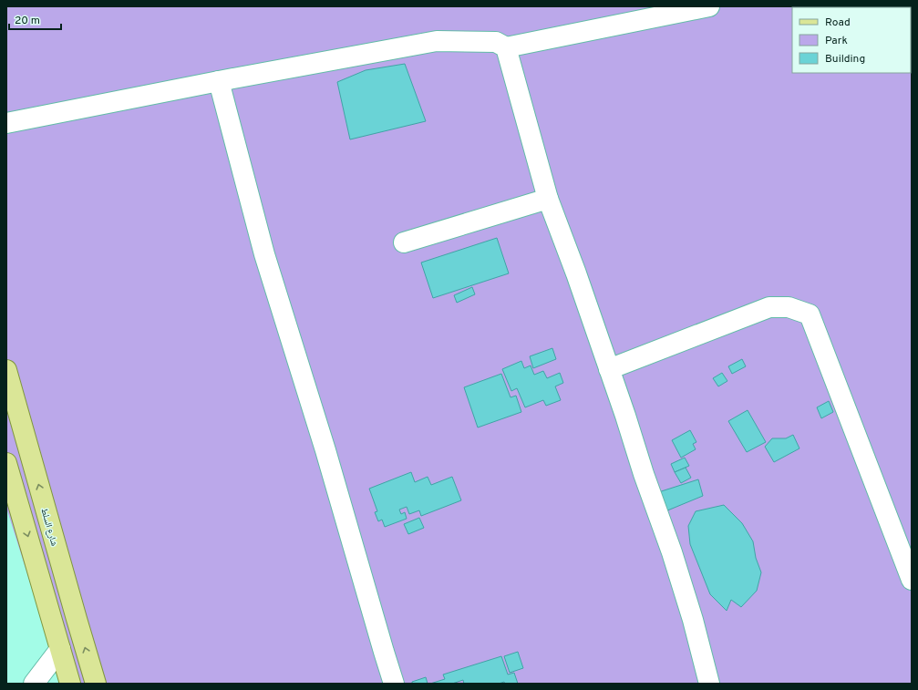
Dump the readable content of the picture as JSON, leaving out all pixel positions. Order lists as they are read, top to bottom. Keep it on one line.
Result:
{"streets":{"main road":["شارع السلط"]},"legend":["Road","Park","Building"],"scale_bar":"20 m"}
